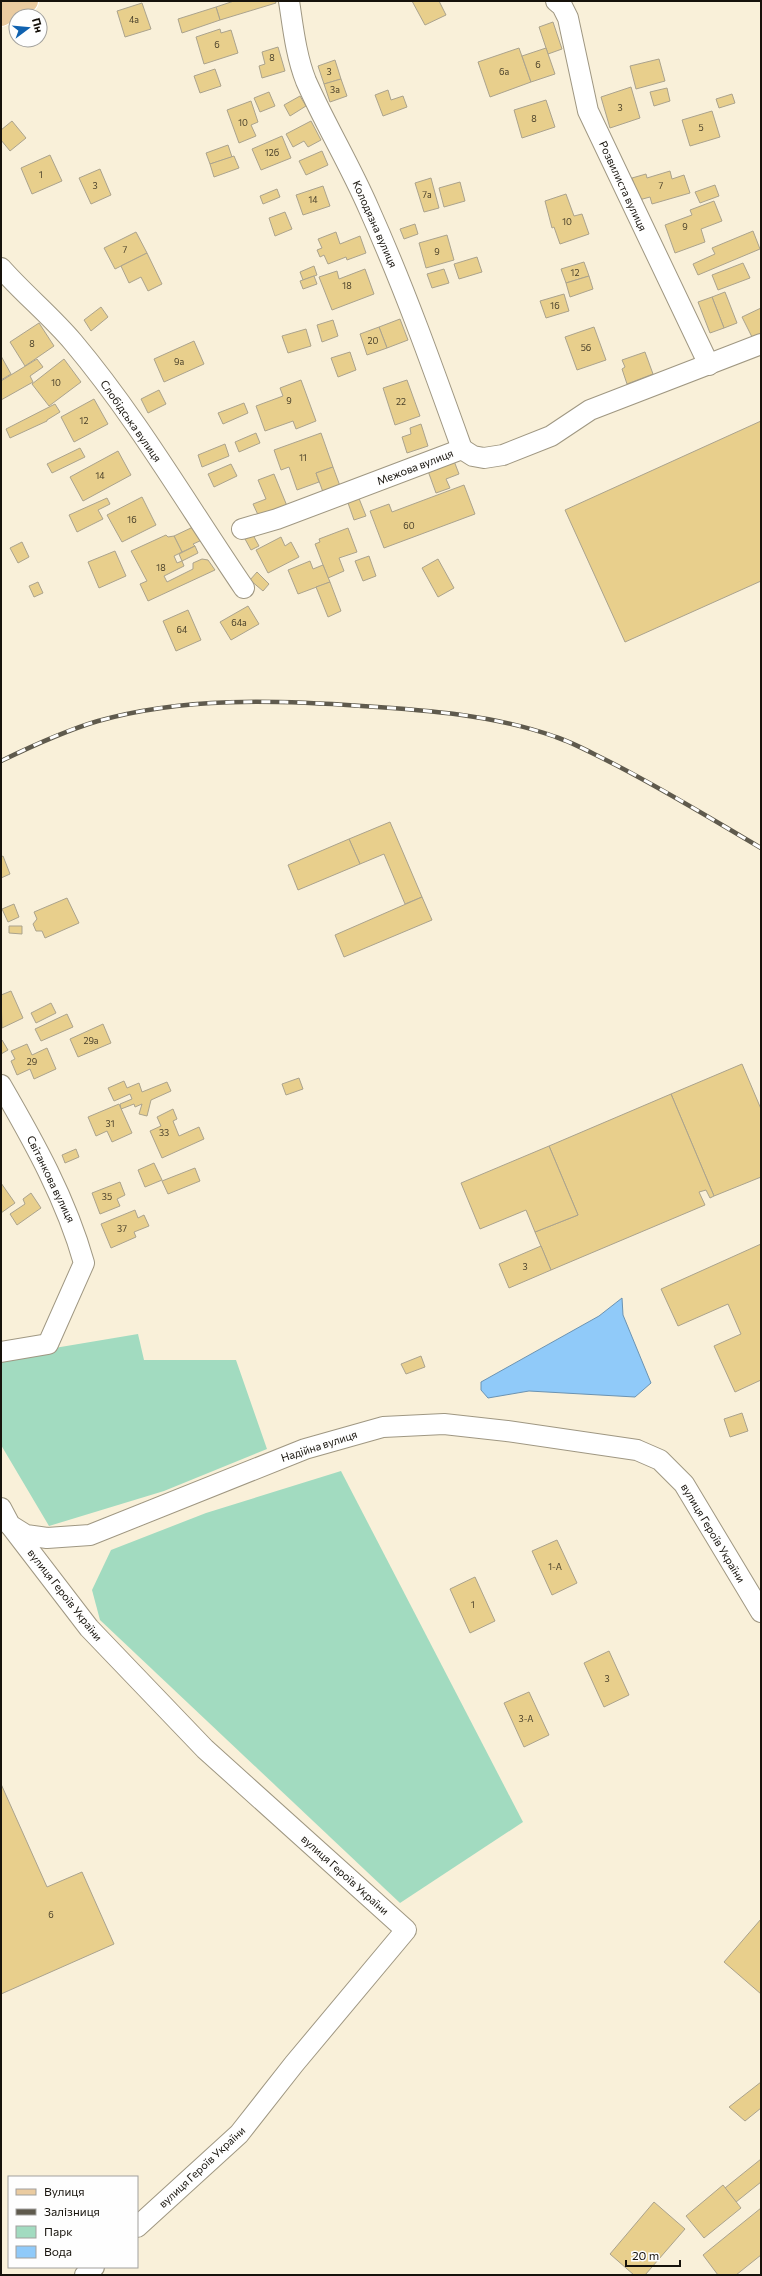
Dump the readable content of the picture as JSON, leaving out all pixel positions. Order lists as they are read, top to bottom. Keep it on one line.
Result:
{"streets":{"street":["Розвилиста вулиця","Колодязна вулиця","Слобідська вулиця","Межова вулиця","Світанкова вулиця","Надійна вулиця","вулиця Героїв України"]},"crossings":[["Розвилиста вулиця","Межова вулиця"],["Колодязна вулиця","Межова вулиця"],["Надійна вулиця","вулиця Героїв України"]],"house_numbers":["4а","6","8","6","3","6а","3а","3","8","10","5","12б","1","3","7","7а","14","10","9","7","9","12","18","16","20","8","56","9а","10","9","22","12","11","14","16","60","18","64а","64","29а","29","31","33","35","37","3","1-А","1","3","3-А","6"],"legend":["Вулиця","Залізниця","Парк","Вода"],"scale_bar":"20 m","north":"right"}
